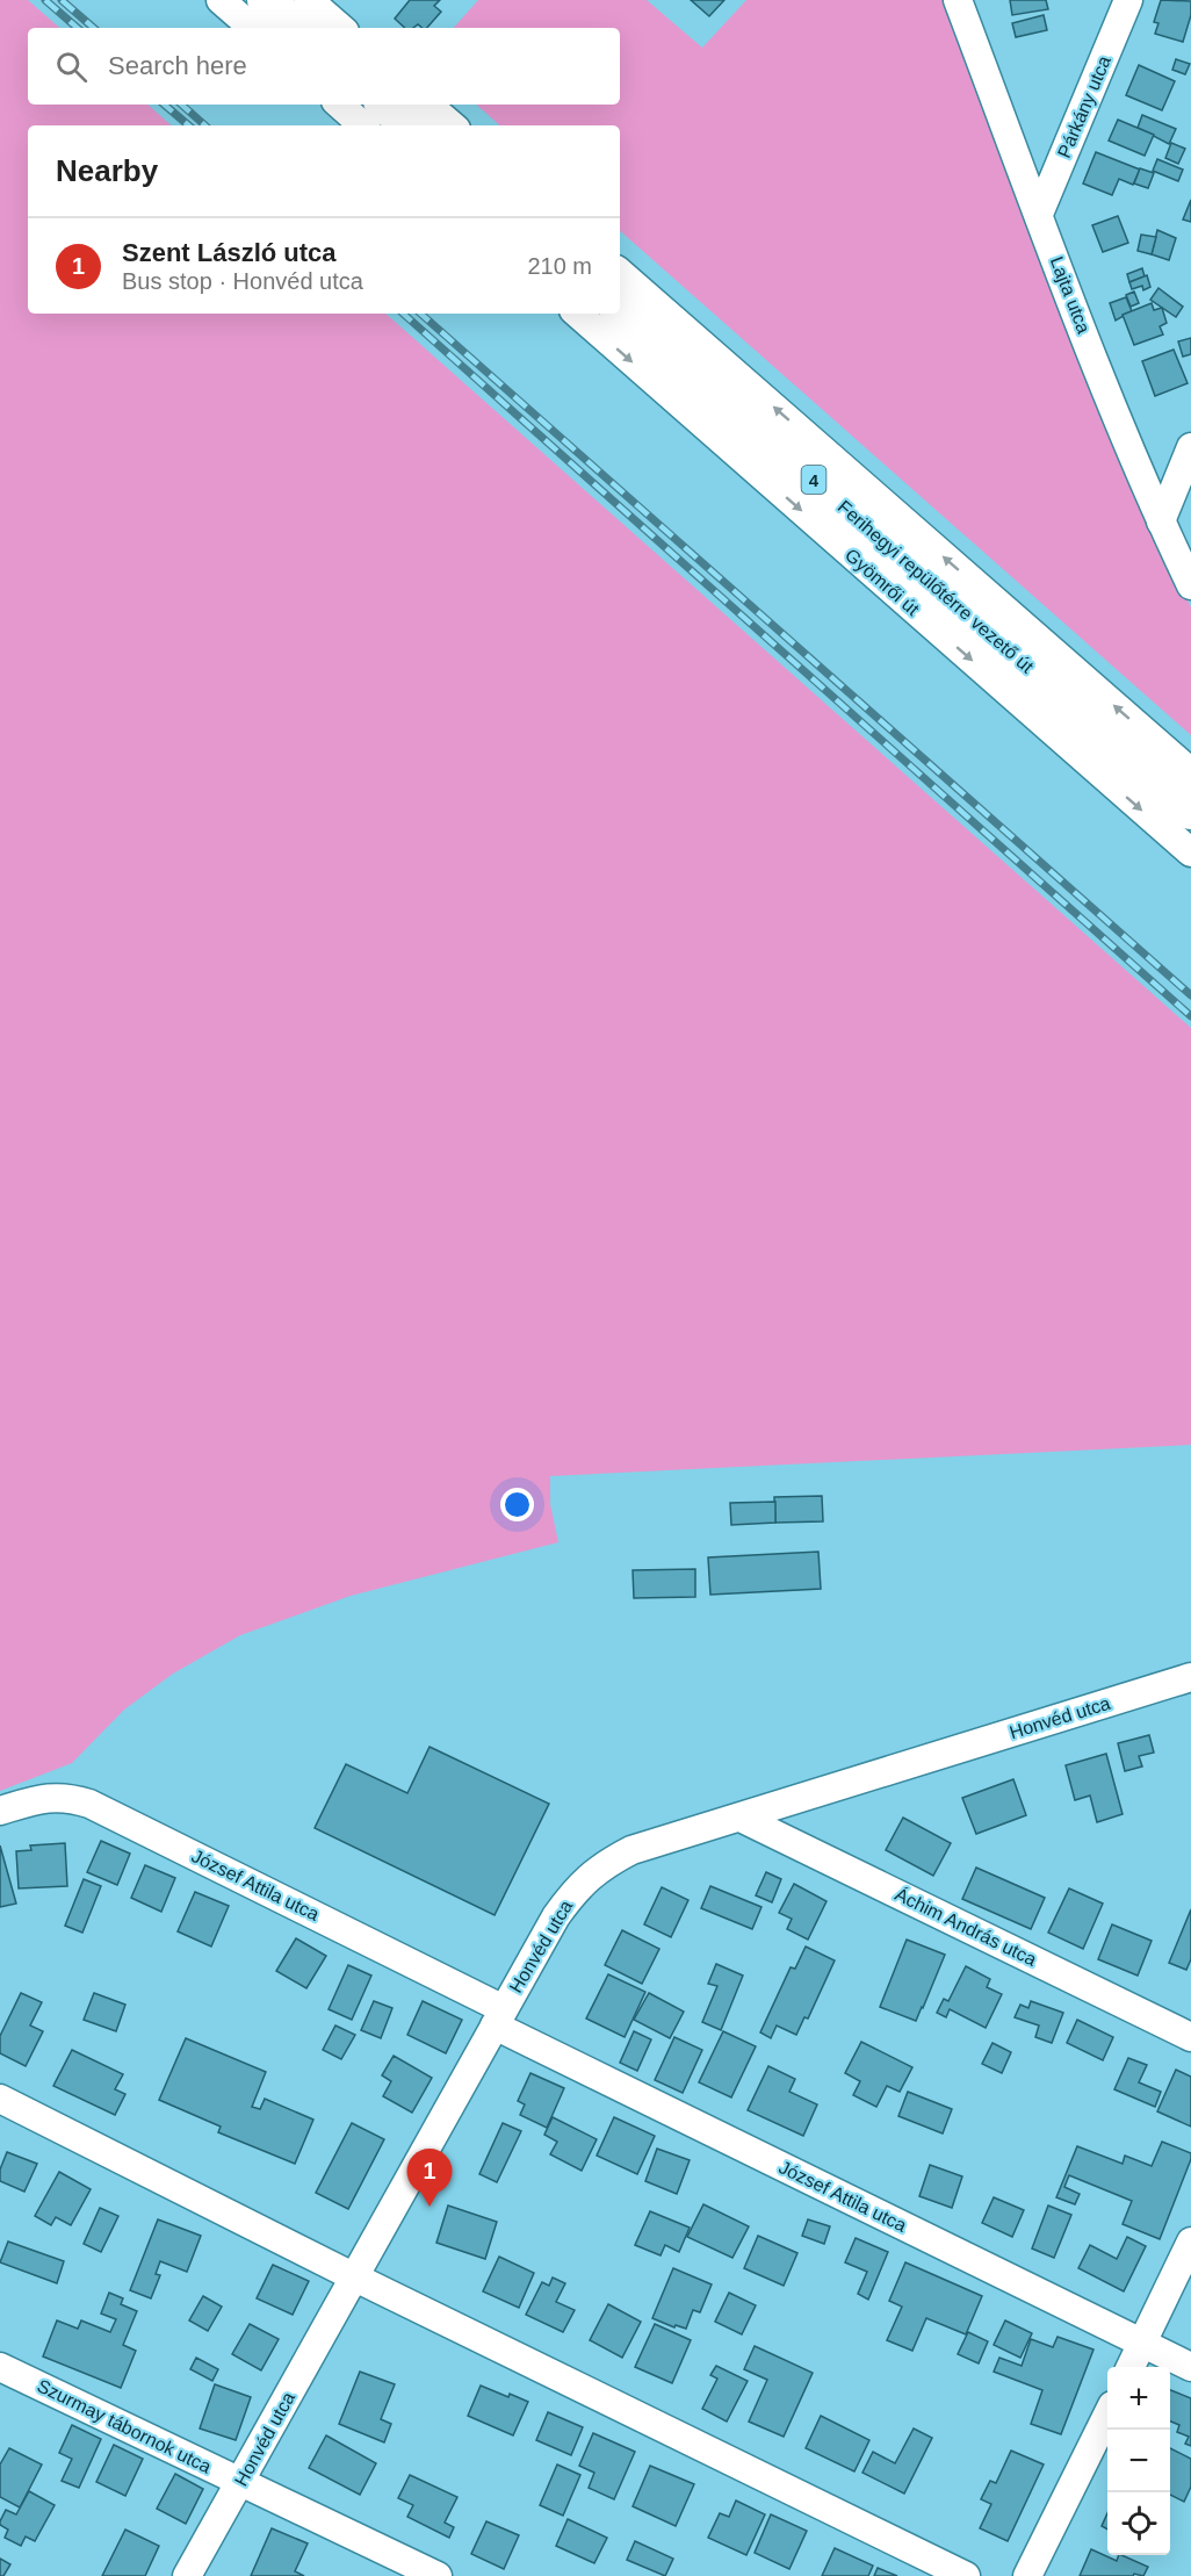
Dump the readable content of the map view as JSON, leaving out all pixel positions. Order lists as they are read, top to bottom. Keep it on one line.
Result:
{"streets":{"main road":["4","Ferihegyi repülőtérre vezető út"],"street":["Párkány utca","Lajta utca","Gyömrői út","Honvéd utca","József Attila utca","Áchim András utca","Szurmay tábornok utca"]},"crossings":[["Párkány utca","Lajta utca"],["Honvéd utca","József Attila utca"],["Honvéd utca","Áchim András utca"],["Honvéd utca","Szurmay tábornok utca"]],"page":{"search":"Search here","heading":"Nearby","list":[{"mark":"1","name":"Szent László utca","note":"Bus stop · Honvéd utca","value":"210 m"}],"pins":"1","map_buttons":["+","−"]}}
